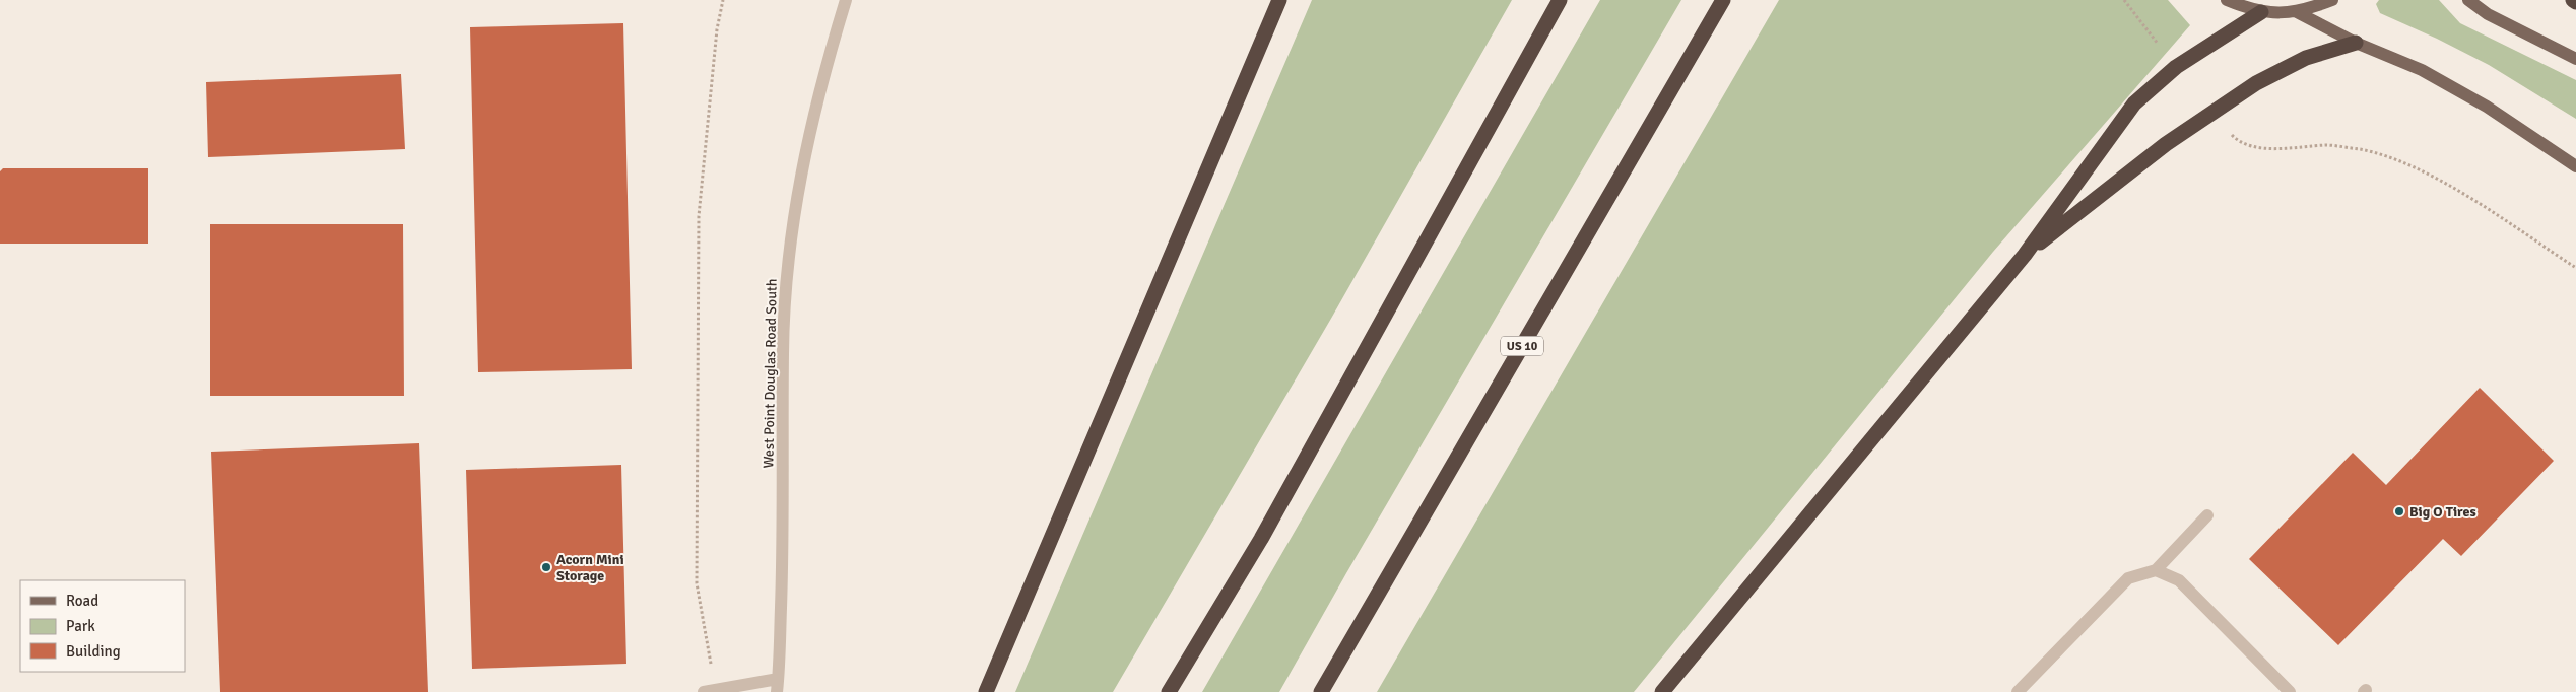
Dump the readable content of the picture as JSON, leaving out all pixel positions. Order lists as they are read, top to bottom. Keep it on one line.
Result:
{"streets":{"highway":["US 10"],"street":["West Point Douglas Road South"]},"places":["Big O Tires","Acorn Mini Storage"],"legend":["Road","Park","Building"]}
